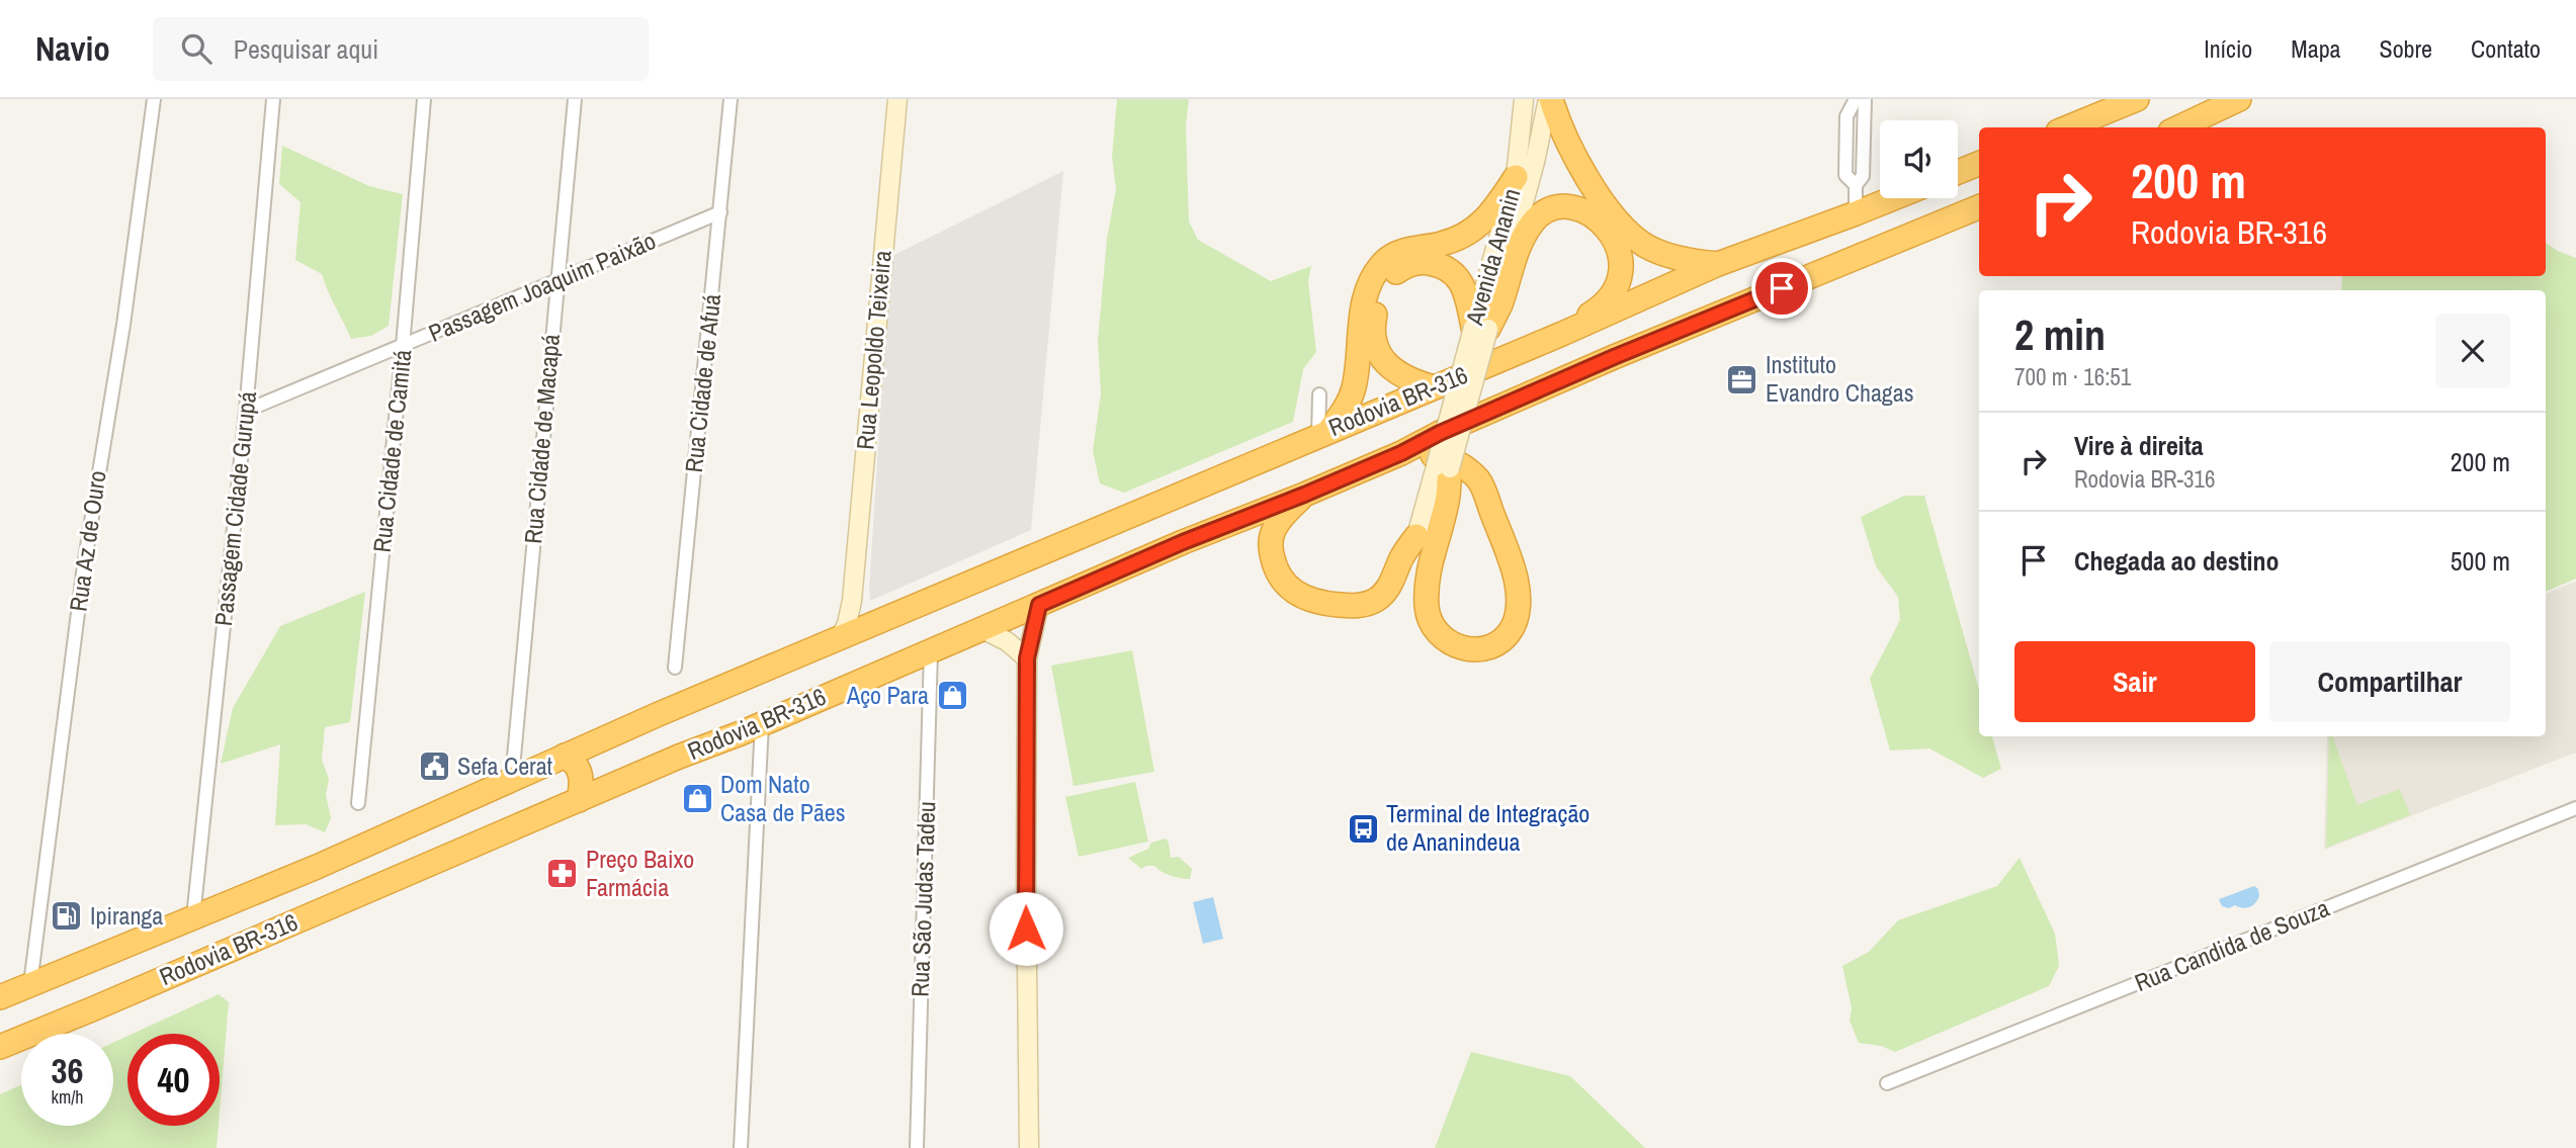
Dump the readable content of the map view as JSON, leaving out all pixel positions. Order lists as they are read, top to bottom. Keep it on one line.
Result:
{"streets":{"highway":["Rodovia BR-316"],"main road":["Avenida Ananin","Rua Leopoldo Teixeira"],"street":["Passagem Joaquim Paixão","Rua Cidade de Afuá","Rua Cidade de Macapá","Rua Cidade de Camitá","Passagem Cidade Gurupá","Rua Az de Ouro","Rua São Judas Tadeu","Rua Candida de Souza"]},"crossings":[["Passagem Joaquim Paixão","Rua Cidade de Afuá"],["Passagem Joaquim Paixão","Rua Cidade de Macapá"],["Passagem Joaquim Paixão","Rua Cidade de Camitá"],["Passagem Joaquim Paixão","Passagem Cidade Gurupá"],["Rua Leopoldo Teixeira","Rodovia BR-316"],["Rodovia BR-316","Rua Cidade de Macapá"],["Rodovia BR-316","Passagem Cidade Gurupá"],["Rodovia BR-316","Rua Az de Ouro"],["Rodovia BR-316","Rua São Judas Tadeu"]],"places":{"office":["Instituto Evandro Chagas"],"shop":["Aço Para","Dom Nato Casa de Pães"],"public building":["Sefa Cerat"],"bus stop":["Terminal de Integração de Ananindeua"],"pharmacy":["Preço Baixo Farmácia"],"fuel station":["Ipiranga"]},"page":{"header":"Navio","search":"Pesquisar aqui","nav":["Início","Mapa","Sobre","Contato"],"turn":["200 m","Rodovia BR-316"],"heading":["2 min","700 m · 16:51"],"list":[{"name":"Vire à direita","note":"Rodovia BR-316","value":"200 m"},{"name":"Chegada ao destino","value":"500 m"}],"buttons":["Sair","Compartilhar"],"speed":"36 km/h","limit":"40"}}
